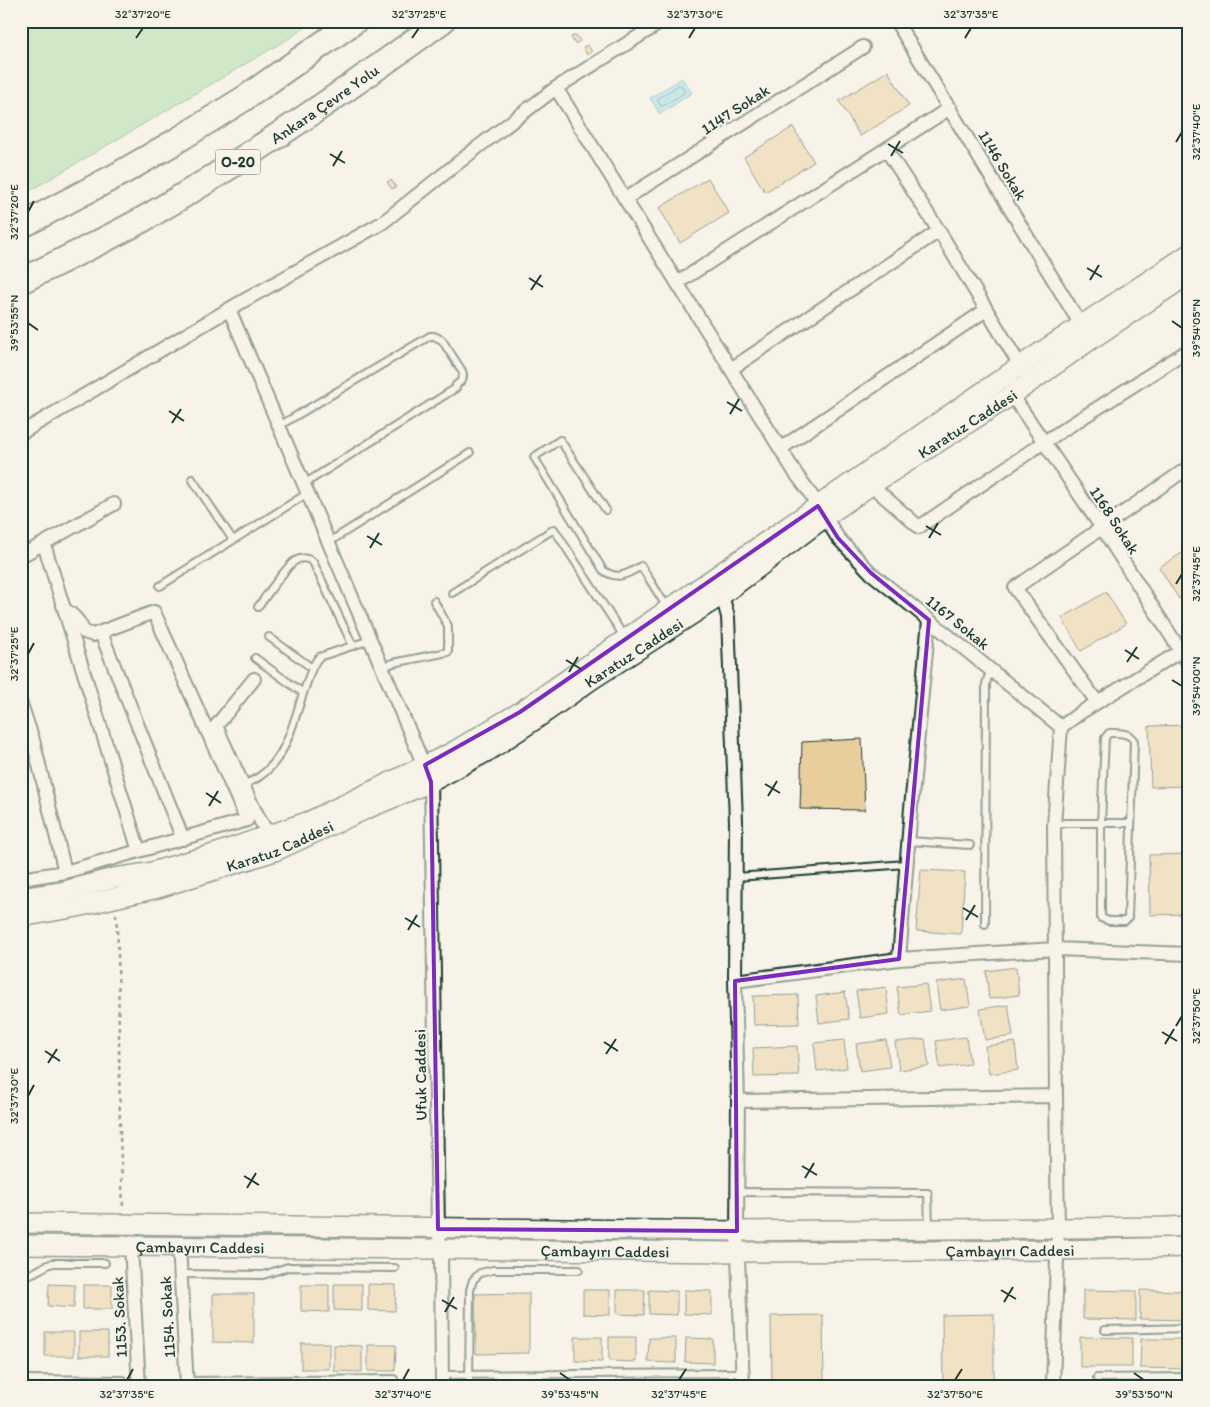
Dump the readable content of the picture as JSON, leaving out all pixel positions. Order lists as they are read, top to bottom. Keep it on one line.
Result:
{"streets":{"highway":["Ankara Çevre Yolu","O-20"],"street":["1147 Sokak","1146 Sokak","Karatuz Caddesi","1168 Sokak","1167 Sokak","Ufuk Caddesi","Çambayırı Caddesi","1153. Sokak","1154. Sokak"]},"crossings":[["1147 Sokak","1167 Sokak"],["1146 Sokak","Karatuz Caddesi"],["Karatuz Caddesi","1168 Sokak"],["Karatuz Caddesi","1167 Sokak"],["Karatuz Caddesi","Ufuk Caddesi"],["Ufuk Caddesi","Çambayırı Caddesi"],["Çambayırı Caddesi","1153. Sokak"],["Çambayırı Caddesi","1154. Sokak"]],"coordinates":["32°37'20\"E","32°37'25\"E","32°37'30\"E","32°37'35\"E","32°37'40\"E","39°53'55\"N","39°54'05\"N","32°37'45\"E","39°54'00\"N","32°37'50\"E","39°53'45\"N","39°53'50\"N"]}
